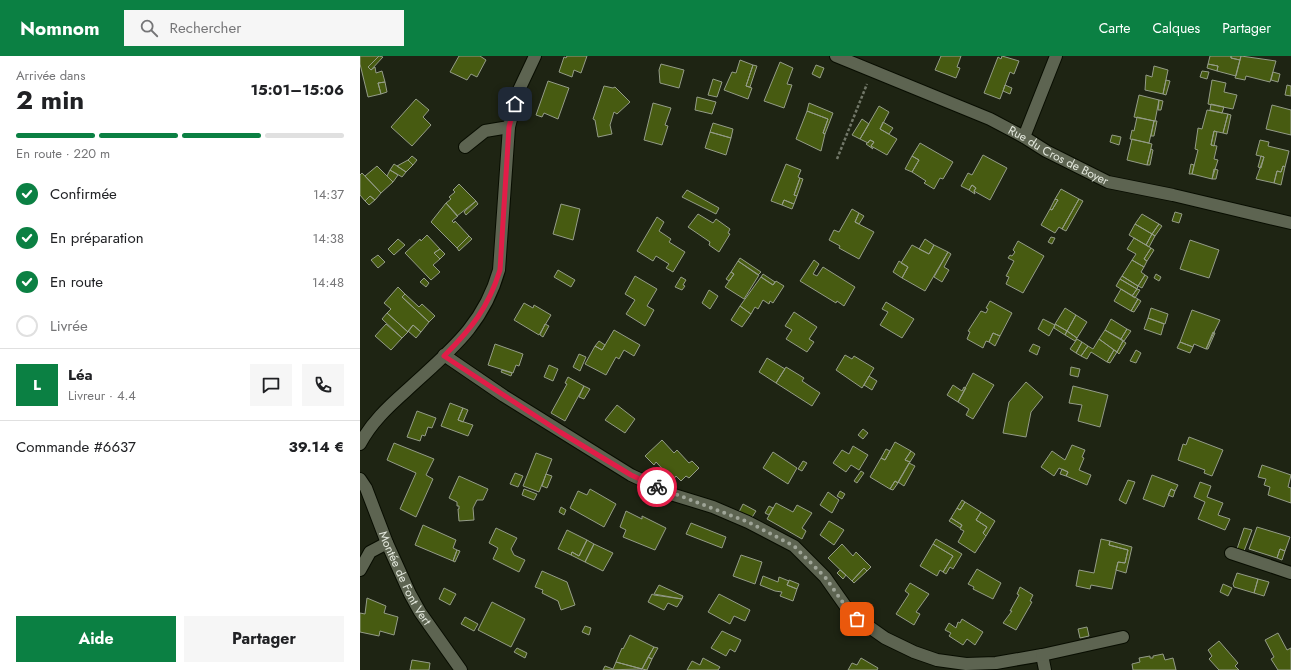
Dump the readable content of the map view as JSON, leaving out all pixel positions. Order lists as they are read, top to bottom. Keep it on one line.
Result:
{"streets":{"street":["Rue du Cros de Boyer","Montée de Font Vert"]},"page":{"header":"Nomnom","search":"Rechercher","nav":["Carte","Calques","Partager"],"heading":["2 min","Arrivée dans","15:01–15:06"],"panel":["Léa","Livreur · 4.4","Commande #6637","39.14 €"],"bar":"En route · 220 m","list":[["Confirmée","14:37"],["En préparation","14:38"],["En route","14:48"],"Livrée"],"round":"L","buttons":["Aide","Partager"]}}
